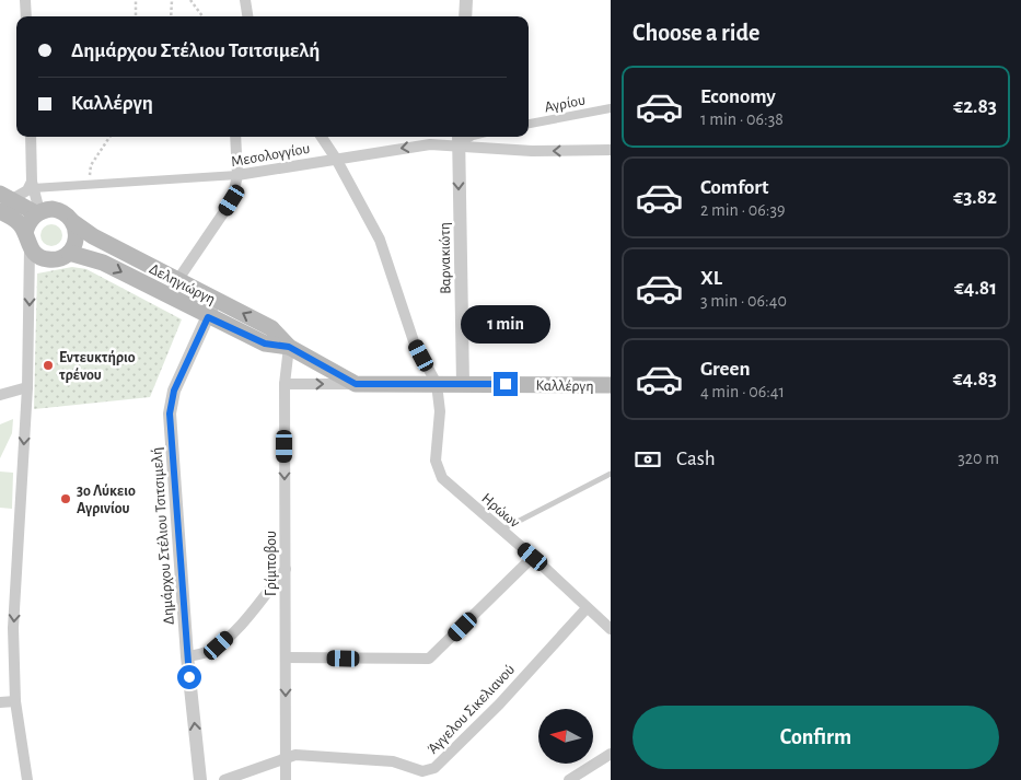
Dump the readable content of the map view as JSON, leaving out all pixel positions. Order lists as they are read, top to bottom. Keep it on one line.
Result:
{"streets":{"main road":["Δεληγιώργη","Καλλέργη"],"street":["Αγρίου","Μεσολογγίου","Βαρνακιώτη","Ηρώων","Δημάρχου Στέλιου Τσιτσιμελή","Γρίμποβου","Άγγελου Σικελιανού"]},"crossings":[["Μεσολογγίου","Βαρνακιώτη"],["Βαρνακιώτη","Καλλέργη"],["Δεληγιώργη","Καλλέργη"],["Δεληγιώργη","Δημάρχου Στέλιου Τσιτσιμελή"],["Δεληγιώργη","Γρίμποβου"],["Καλλέργη","Ηρώων"],["Ηρώων","Άγγελου Σικελιανού"],["Γρίμποβου","Άγγελου Σικελιανού"]],"one_way":["Μεσολογγίου","Γρίμποβου"],"places":["Εντευκτήριο τρένου","3ο Λύκειο Αγρινίου"],"north":"left","page":{"heading":"Choose a ride","banner":["Δημάρχου Στέλιου Τσιτσιμελή","Καλλέργη"],"list":[{"name":"Economy","note":"1 min · 06:38","value":"€2.83"},{"name":"Comfort","note":"2 min · 06:39","value":"€3.82"},{"name":"XL","note":"3 min · 06:40","value":"€4.81"},{"name":"Green","note":"4 min · 06:41","value":"€4.83"}],"bubble":"1 min","pay":["Cash","320 m"],"buttons":"Confirm"}}
